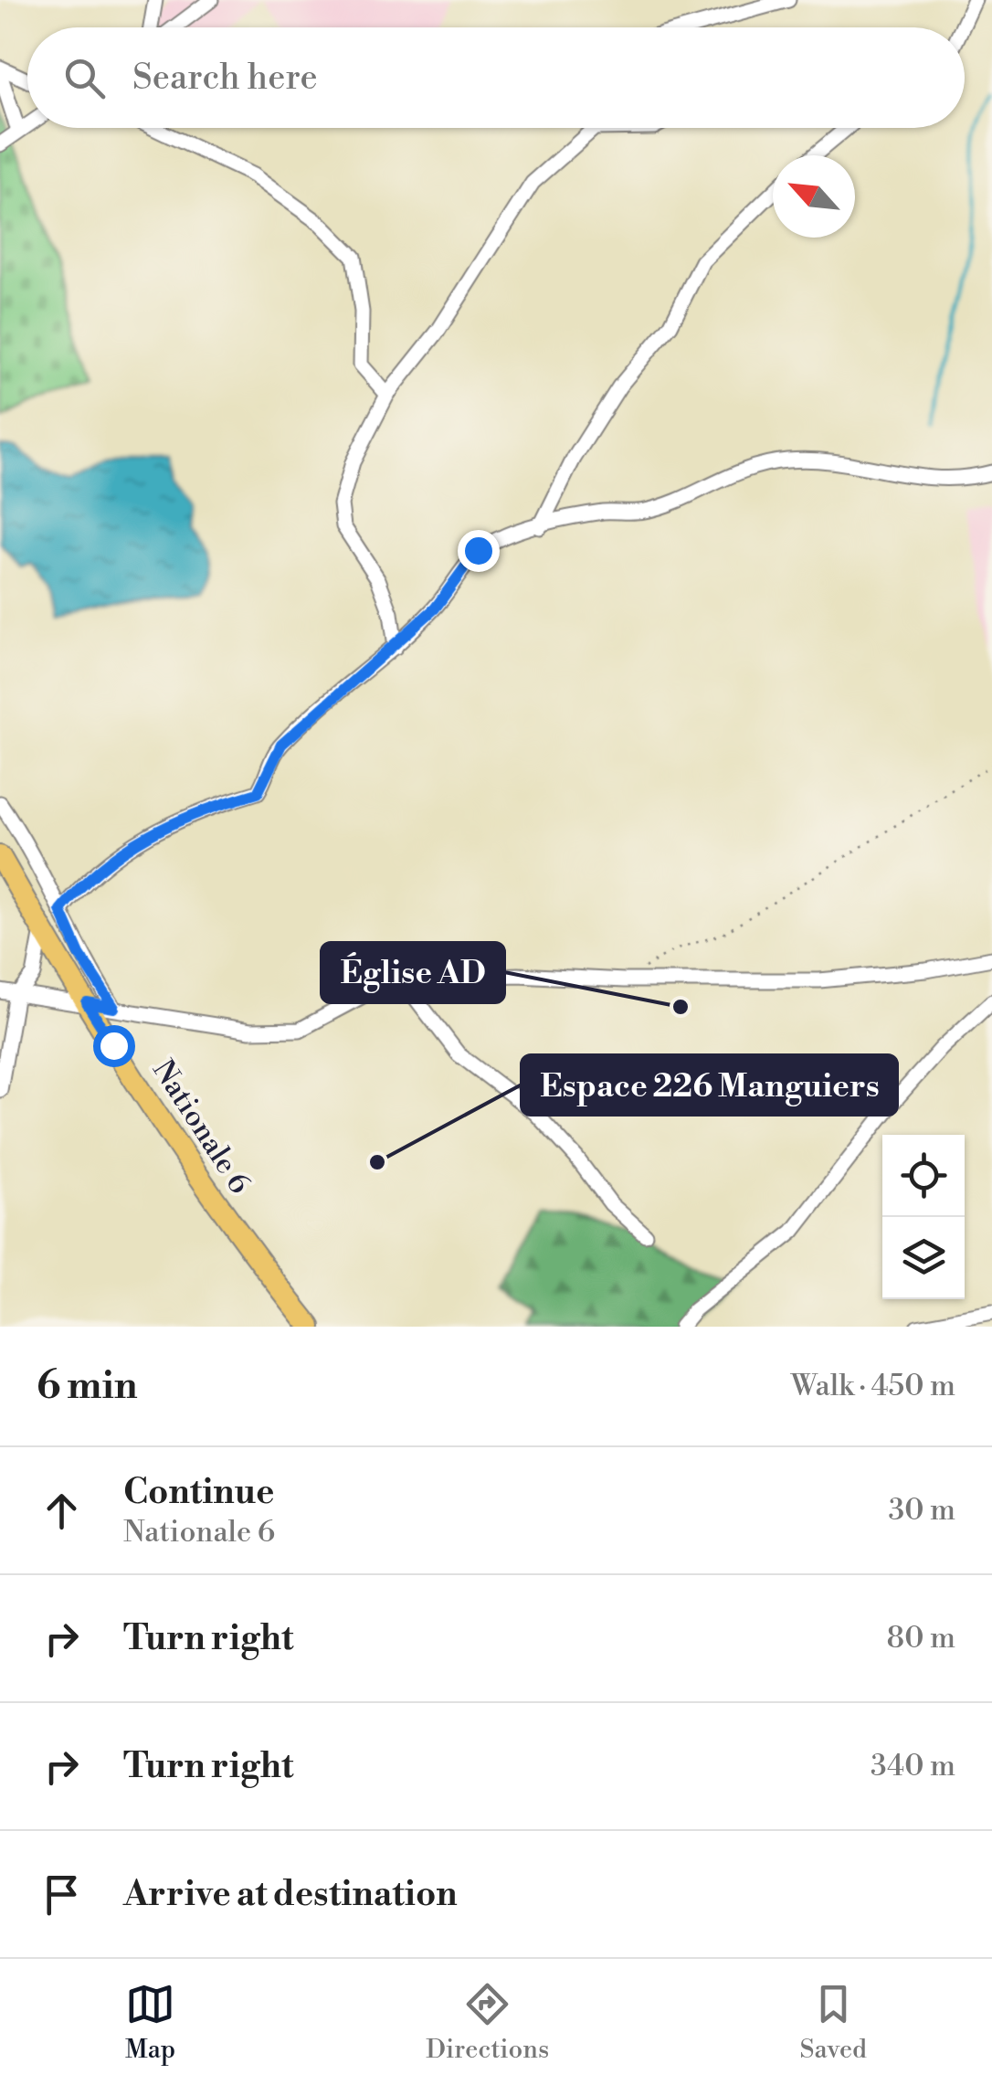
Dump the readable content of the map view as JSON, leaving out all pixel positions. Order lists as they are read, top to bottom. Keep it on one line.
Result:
{"streets":{"main road":["Nationale 6"]},"places":["Église AD","Espace 226 Manguiers"],"north":"top left","page":{"search":"Search here","heading":["6 min","Walk · 450 m"],"list":[["Continue","Nationale 6","30 m"],["Turn right","80 m"],["Turn right","340 m"],"Arrive at destination"],"nav":["Map","Directions","Saved"]}}
